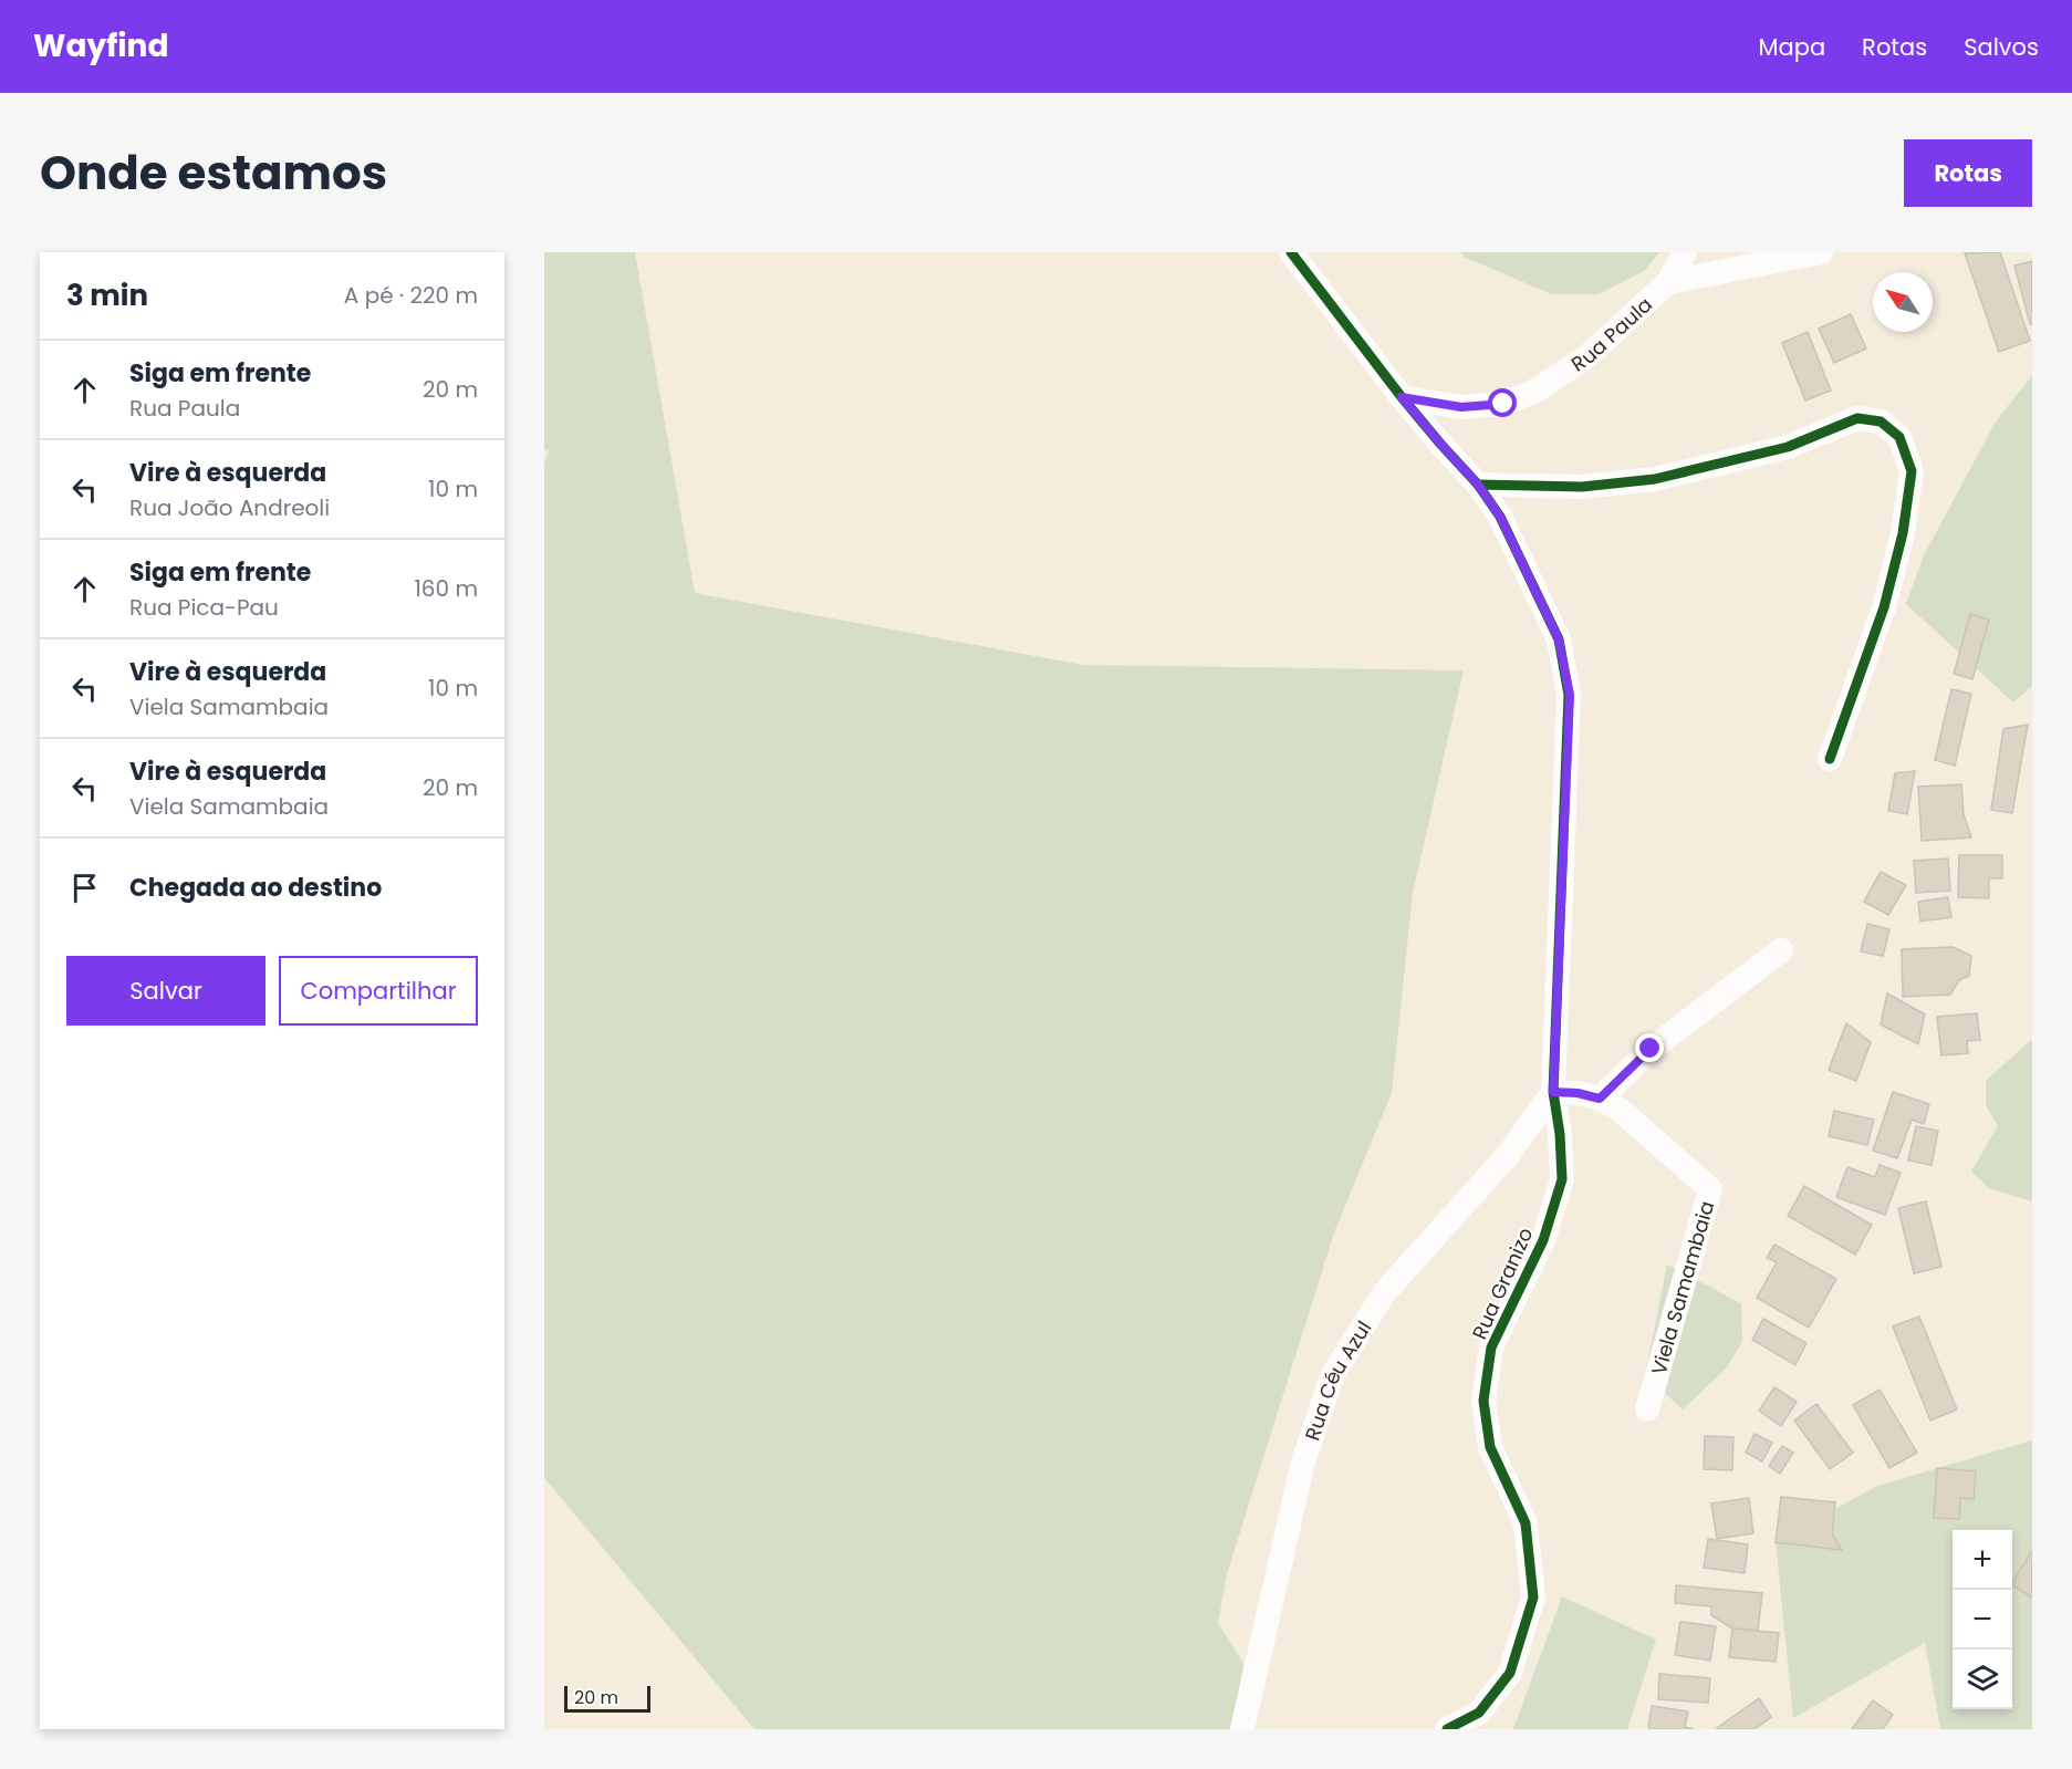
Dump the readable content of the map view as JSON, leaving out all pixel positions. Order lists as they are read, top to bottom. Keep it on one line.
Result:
{"streets":{"street":["Rua Paula","Rua Granizo","Viela Samambaia","Rua Céu Azul"]},"crossings":[["Rua Paula","Rua Granizo"],["Rua Granizo","Viela Samambaia"],["Rua Granizo","Rua Céu Azul"],["Viela Samambaia","Rua Céu Azul"]],"scale_bar":"20 m","north":"top left","page":{"header":"Wayfind","nav":["Mapa","Rotas","Salvos"],"title":"Onde estamos","buttons":["Rotas",["Salvar","Compartilhar"]],"heading":["3 min","A pé · 220 m"],"list":[["Siga em frente","Rua Paula","20 m"],["Vire à esquerda","Rua João Andreoli","10 m"],["Siga em frente","Rua Pica-Pau","160 m"],["Vire à esquerda","Viela Samambaia","10 m"],["Vire à esquerda","Viela Samambaia","20 m"],"Chegada ao destino"],"map_buttons":["+","−"],"scale":"20 m"}}
